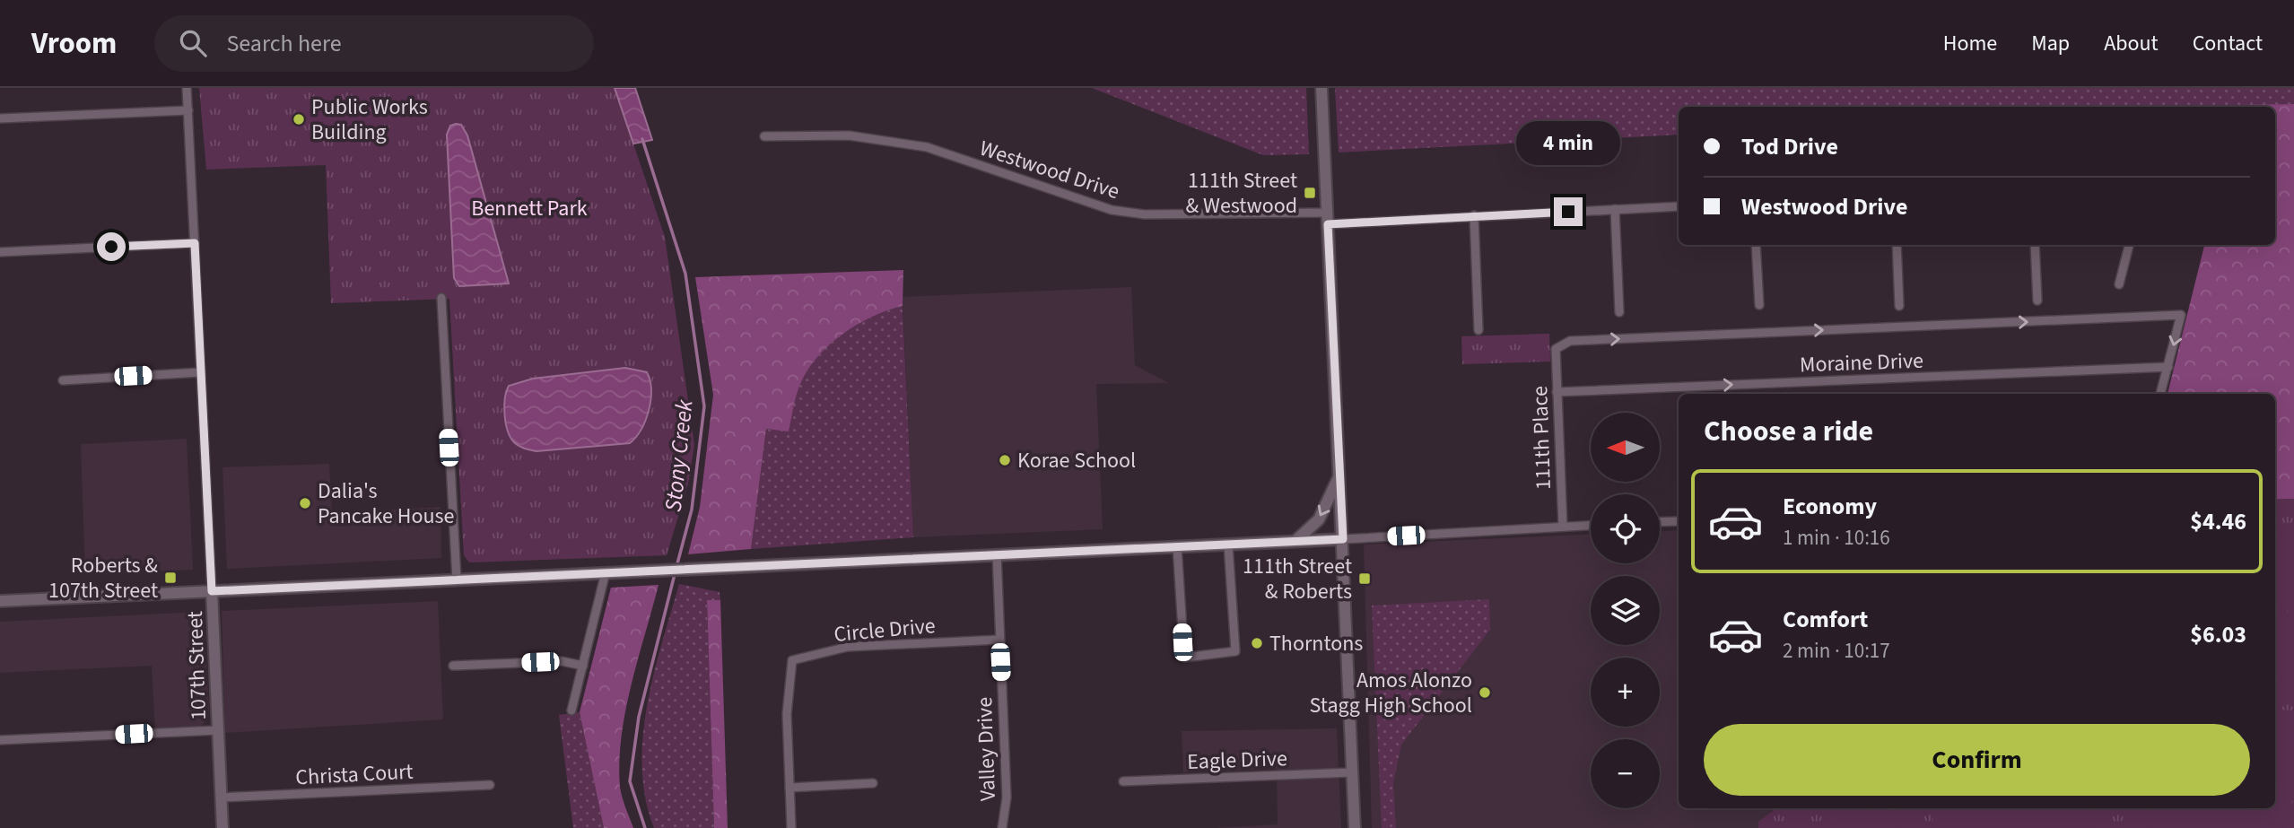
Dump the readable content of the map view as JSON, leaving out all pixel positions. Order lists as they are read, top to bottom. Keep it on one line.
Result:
{"streets":{"street":["Westwood Drive","Moraine Drive","111th Place","Circle Drive","107th Street","Valley Drive","Eagle Drive","Christa Court"]},"crossings":[["Moraine Drive","111th Place"],["Circle Drive","Valley Drive"],["107th Street","Christa Court"]],"one_way":["Moraine Drive","111th Place"],"water":["Stony Creek"],"parks":["Bennett Park"],"places":{"other":["Public Works Building","Korae School","Dalia's Pancake House","Thorntons","Amos Alonzo Stagg High School"],"transit":["111th Street & Westwood","Roberts & 107th Street","111th Street & Roberts"]},"north":"left","page":{"header":"Vroom","search":"Search here","nav":["Home","Map","About","Contact"],"banner":["Tod Drive","Westwood Drive"],"bubble":"4 min","heading":"Choose a ride","map_buttons":["+","−"],"list":[{"name":"Economy","note":"1 min · 10:16","value":"$4.46"},{"name":"Comfort","note":"2 min · 10:17","value":"$6.03"}],"buttons":"Confirm"}}
